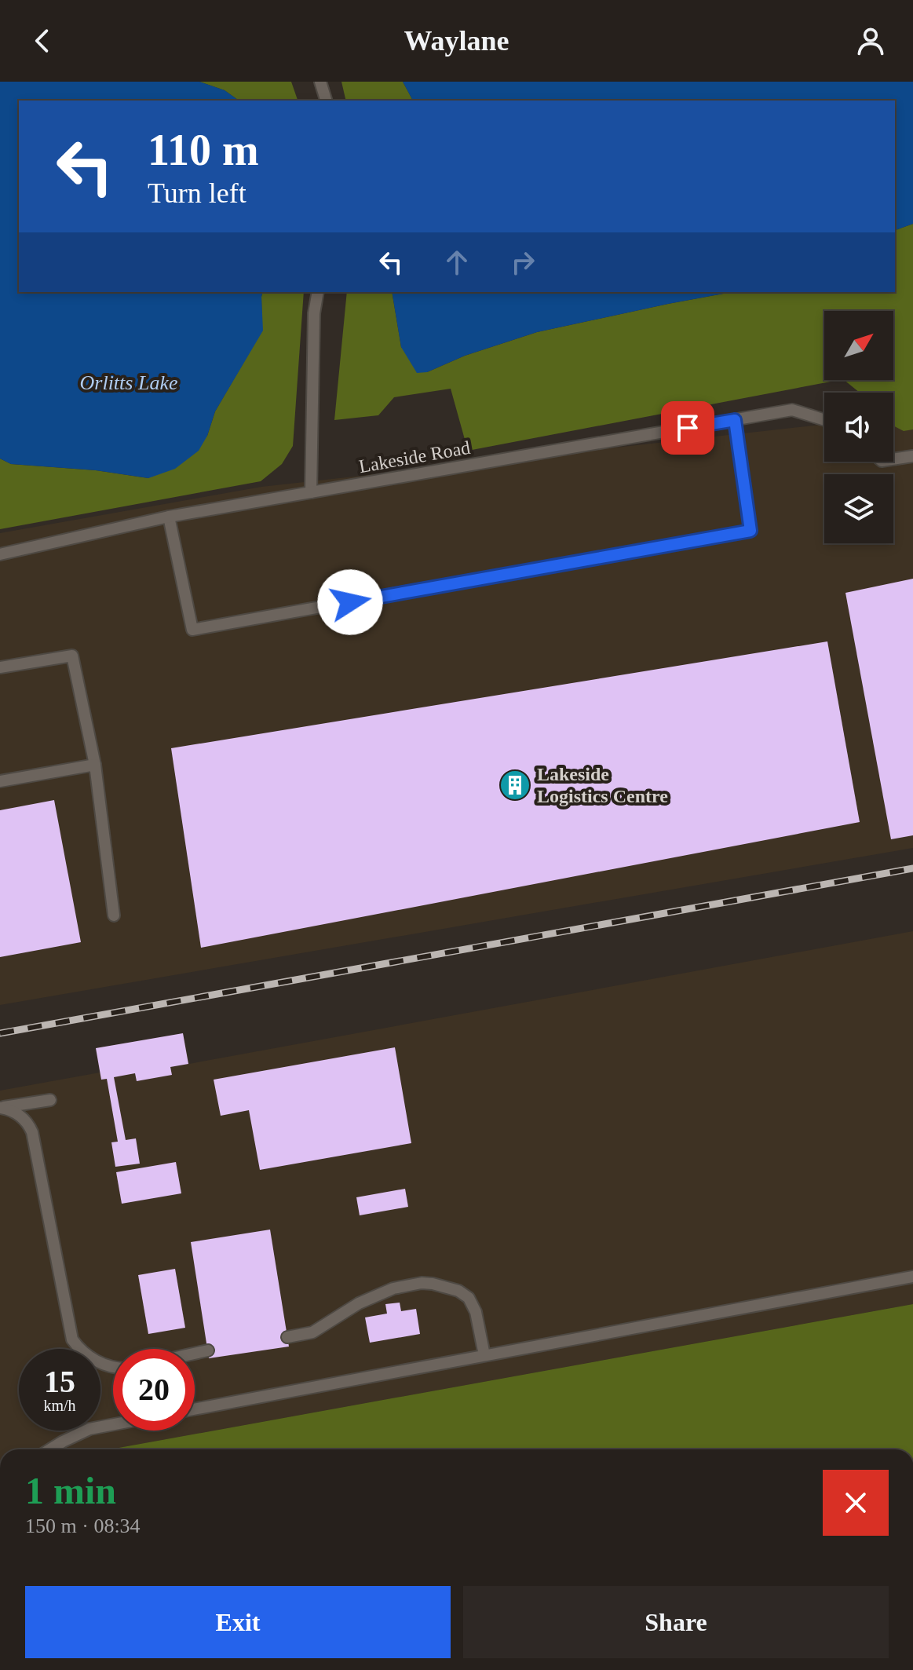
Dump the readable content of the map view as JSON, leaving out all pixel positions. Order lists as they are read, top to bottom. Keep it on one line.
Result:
{"streets":{"lane":["Lakeside Road"]},"water":["Orlitts Lake"],"places":{"building":["Lakeside Logistics Centre"]},"north":"top right","page":{"header":"Waylane","turn":["110 m","Turn left"],"speed":"15 km/h","limit":"20","heading":["1 min","150 m · 08:34"],"buttons":["Exit","Share"]}}
